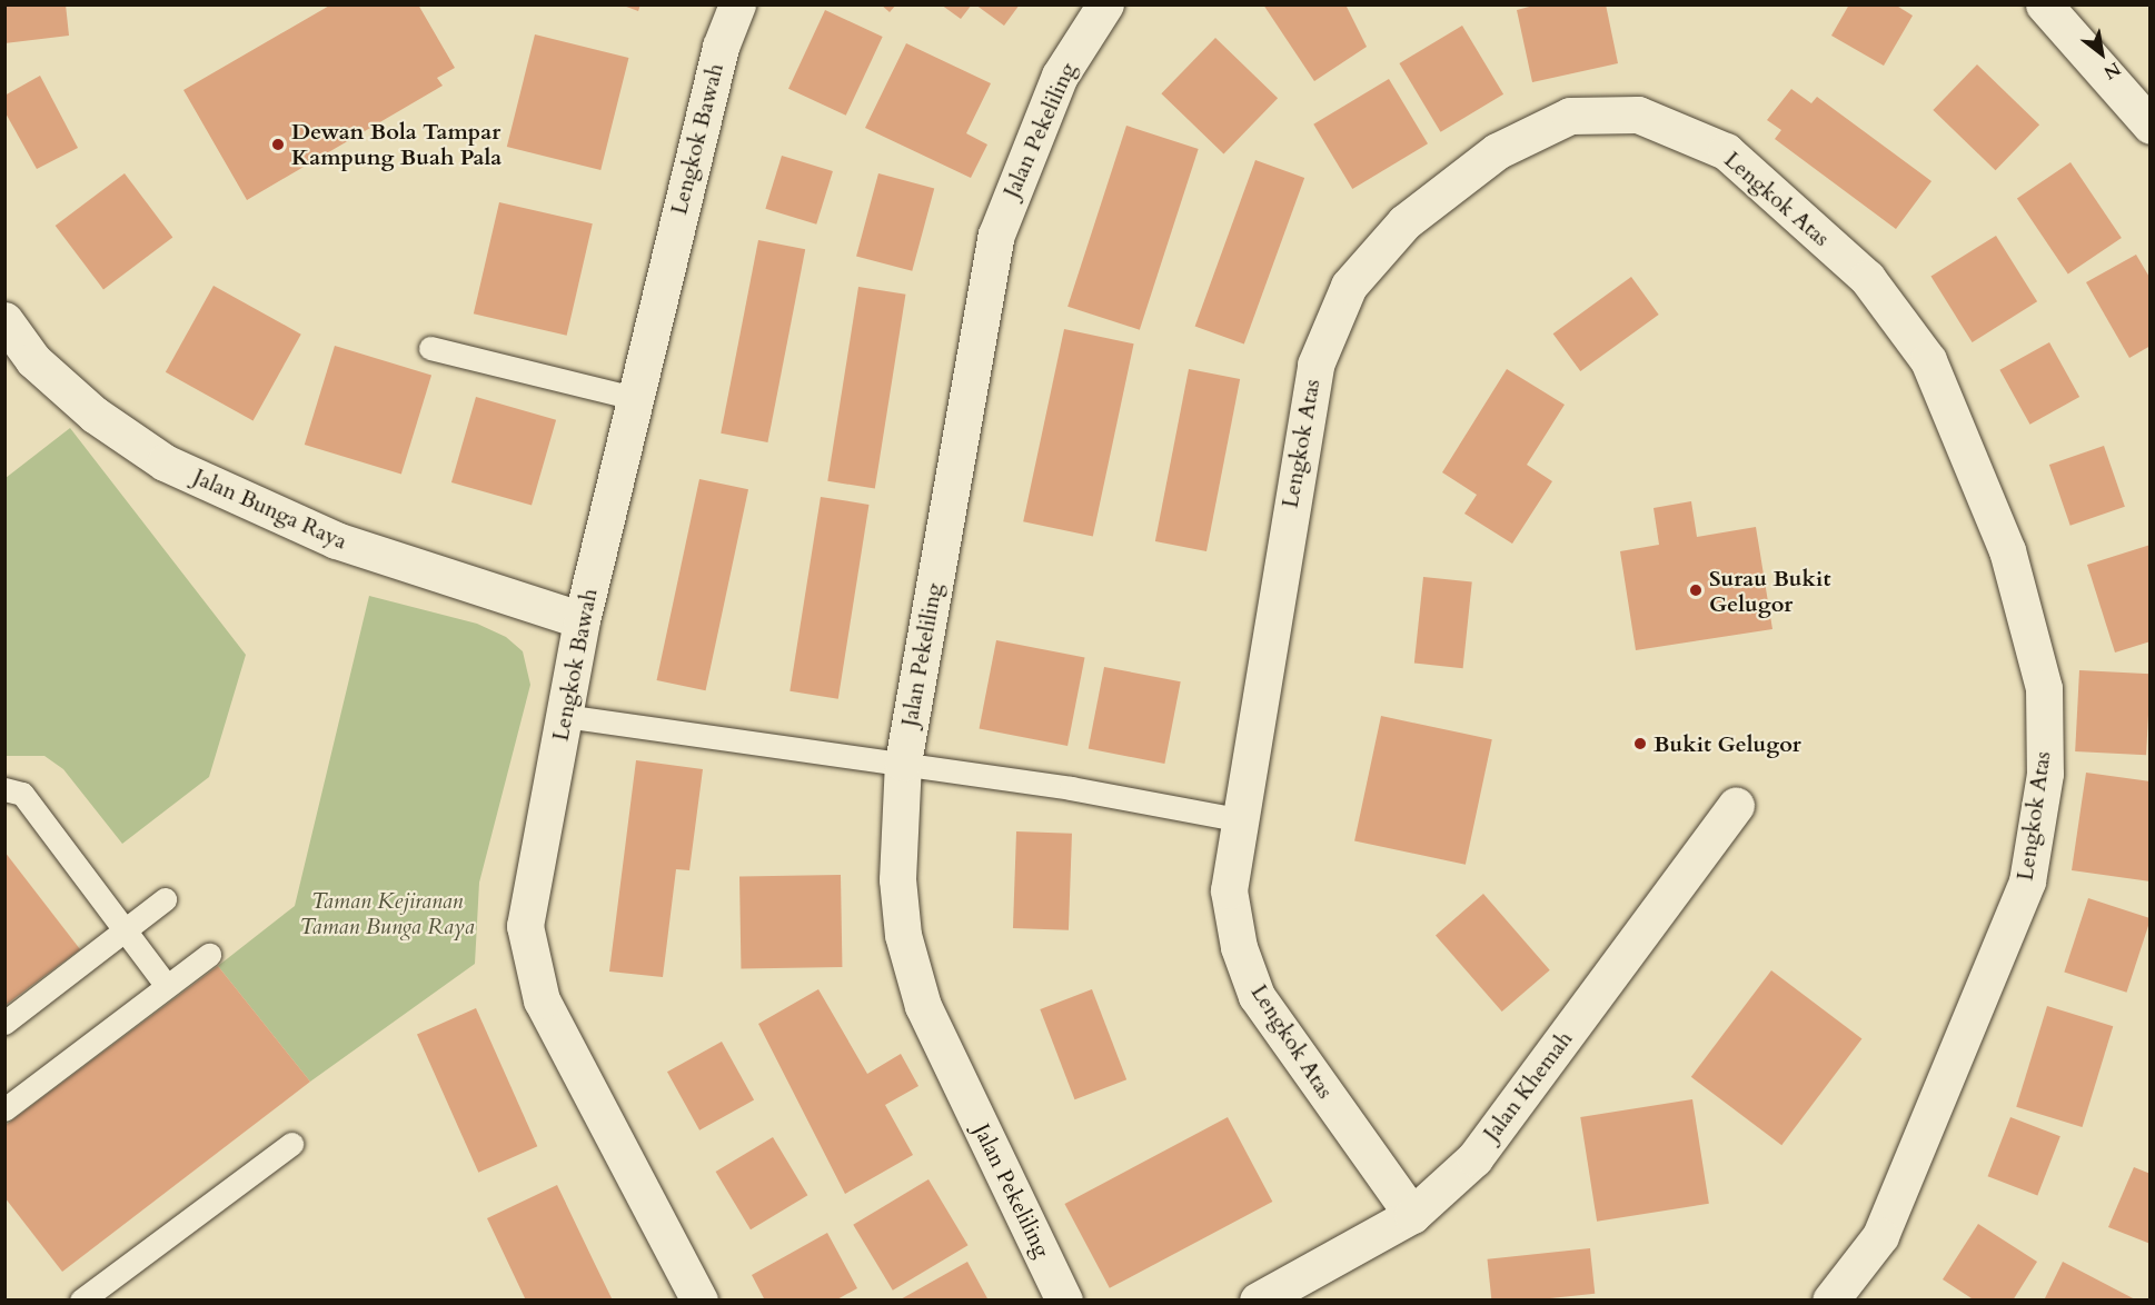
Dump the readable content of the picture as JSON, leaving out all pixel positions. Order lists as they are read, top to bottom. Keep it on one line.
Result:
{"streets":{"street":["Jalan Pekeliling","Lengkok Bawah","Lengkok Atas","Jalan Bunga Raya","Jalan Khemah"]},"crossings":[["Lengkok Bawah","Jalan Bunga Raya"],["Lengkok Atas","Jalan Khemah"]],"parks":["Taman Kejiranan Taman Bunga Raya"],"places":["Dewan Bola Tampar Kampung Buah Pala","Surau Bukit Gelugor","Bukit Gelugor"],"north":"bottom right"}
